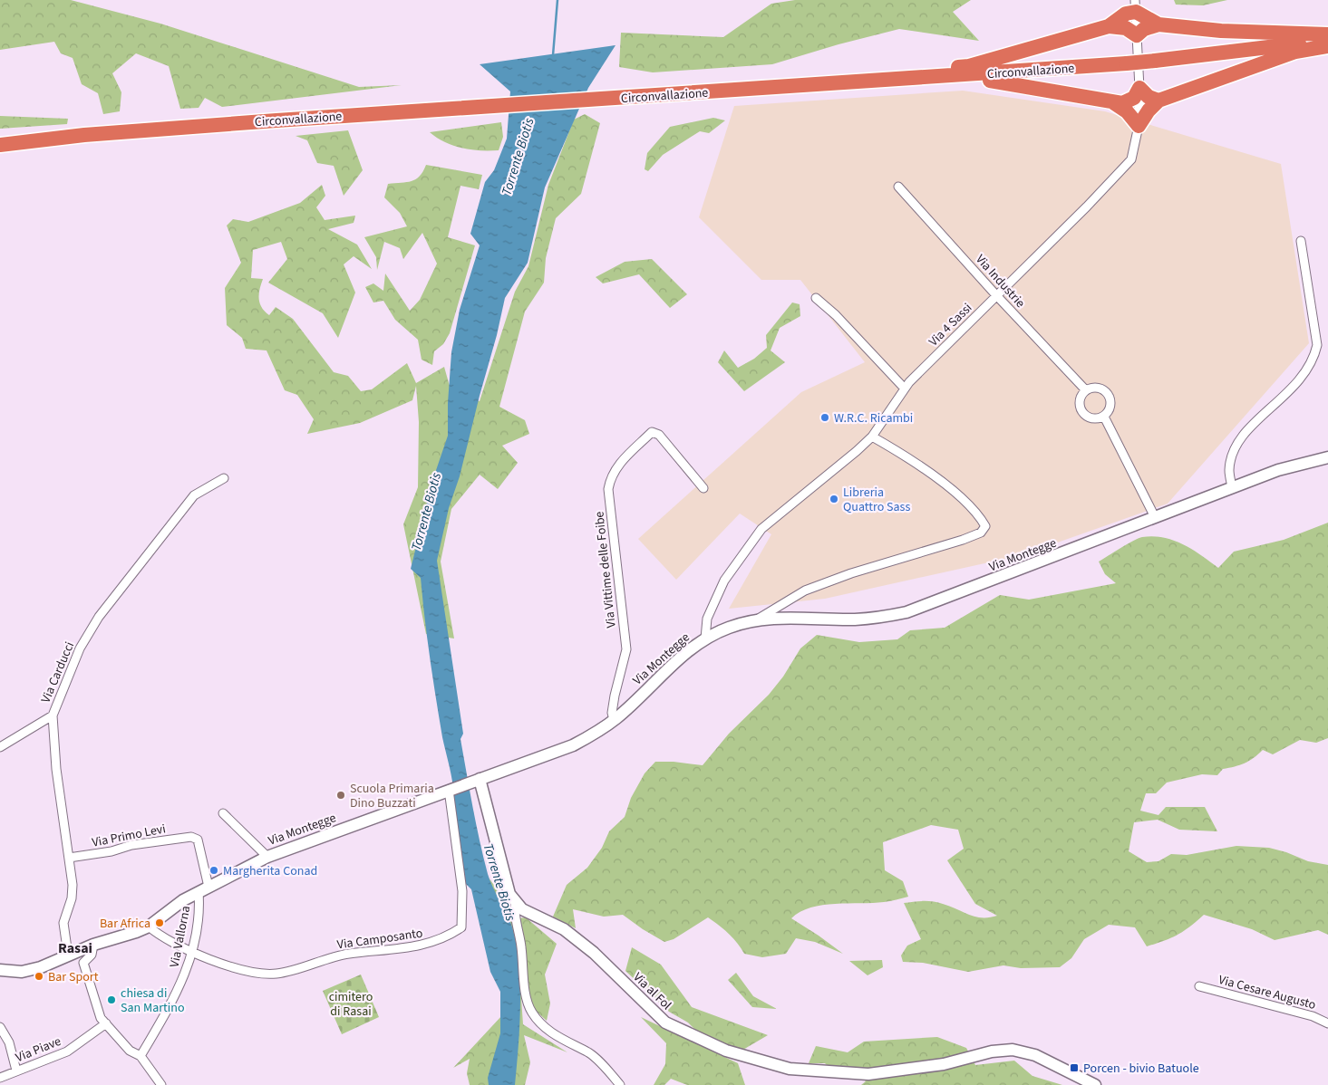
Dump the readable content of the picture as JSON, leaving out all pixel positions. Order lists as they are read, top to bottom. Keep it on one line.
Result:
{"streets":{"highway":["Circonvallazione"],"street":["Via Industrie","Via 4 Sassi","Via Montegge","Via Vittime delle Foibe","Via Carducci","Via Primo Levi","Via Vallorna","Via Camposanto","Via al Fol","Via Cesare Augusto","Via Piave"]},"crossings":[["Via Industrie","Via 4 Sassi"],["Via 4 Sassi","Via Montegge"],["Via Montegge","Via Vittime delle Foibe"],["Via Montegge","Via Carducci"],["Via Montegge","Via Primo Levi"],["Via Montegge","Via Vallorna"],["Via Montegge","Via Camposanto"],["Via Carducci","Via Primo Levi"],["Via Primo Levi","Via Vallorna"],["Via Vallorna","Via Camposanto"]],"districts":["Rasai"],"water":["Torrente Biotis"],"parks":["cimitero di Rasai"],"places":{"other":["W.R.C. Ricambi","Libreria Quattro Sass","Scuola Primaria Dino Buzzati","Margherita Conad","Bar Africa","Bar Sport","chiesa di San Martino"],"transit":["Porcen - bivio Batuole"]}}
